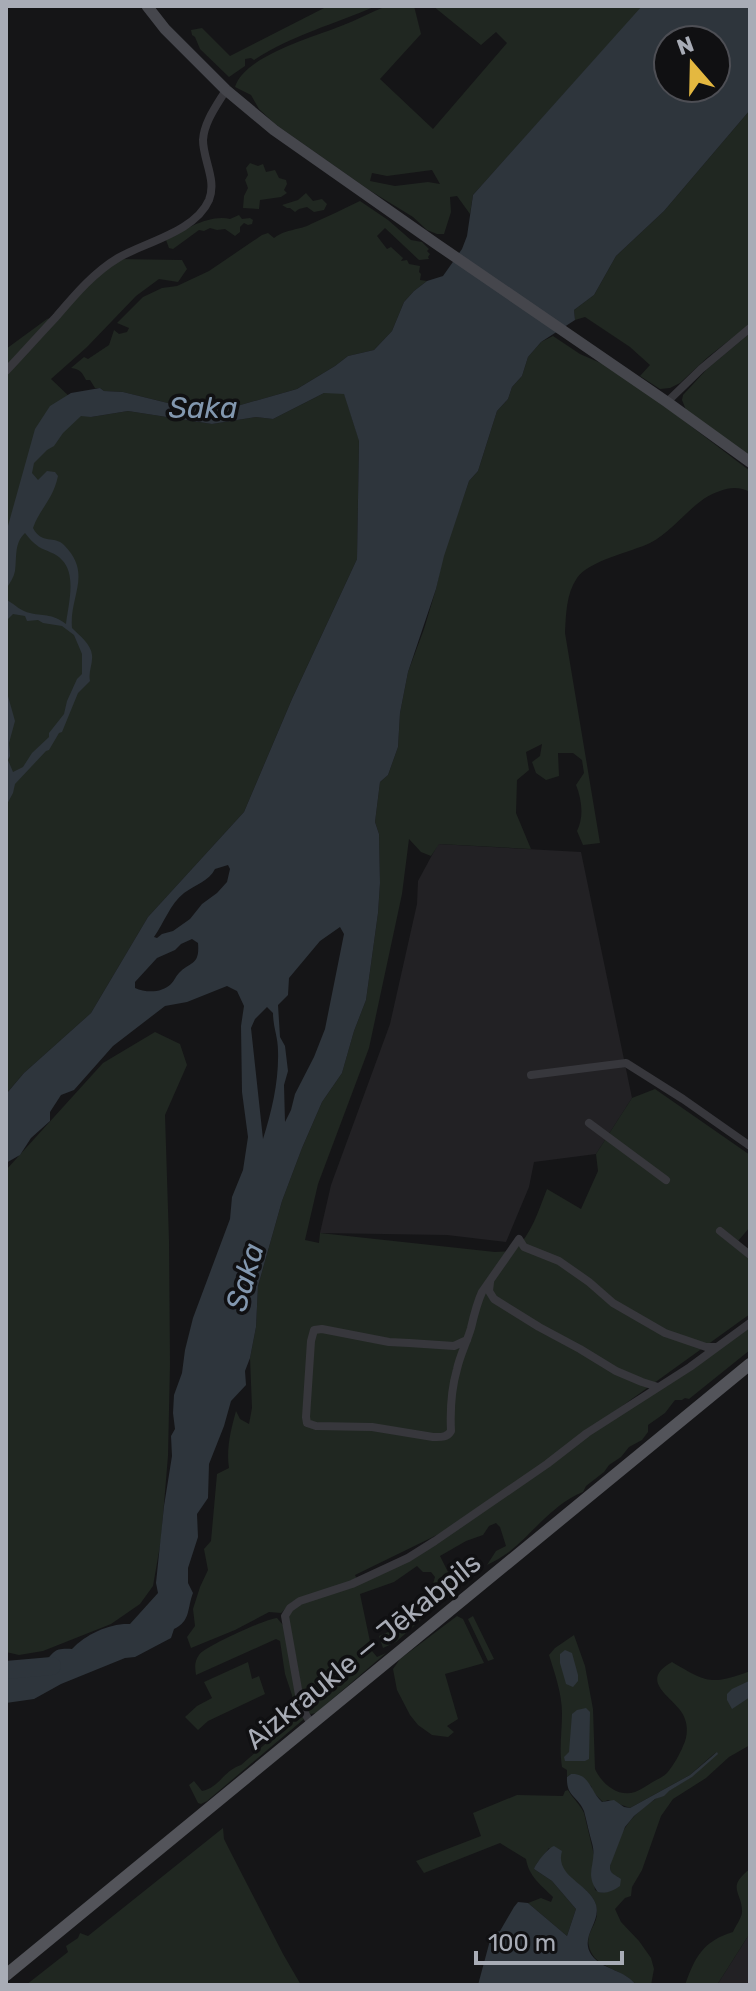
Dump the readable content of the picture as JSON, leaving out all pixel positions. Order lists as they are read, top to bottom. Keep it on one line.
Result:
{"streets":{"main road":["Aizkraukle — Jēkabpils"]},"water":["Saka"],"scale_bar":"100 m","north":"top"}
